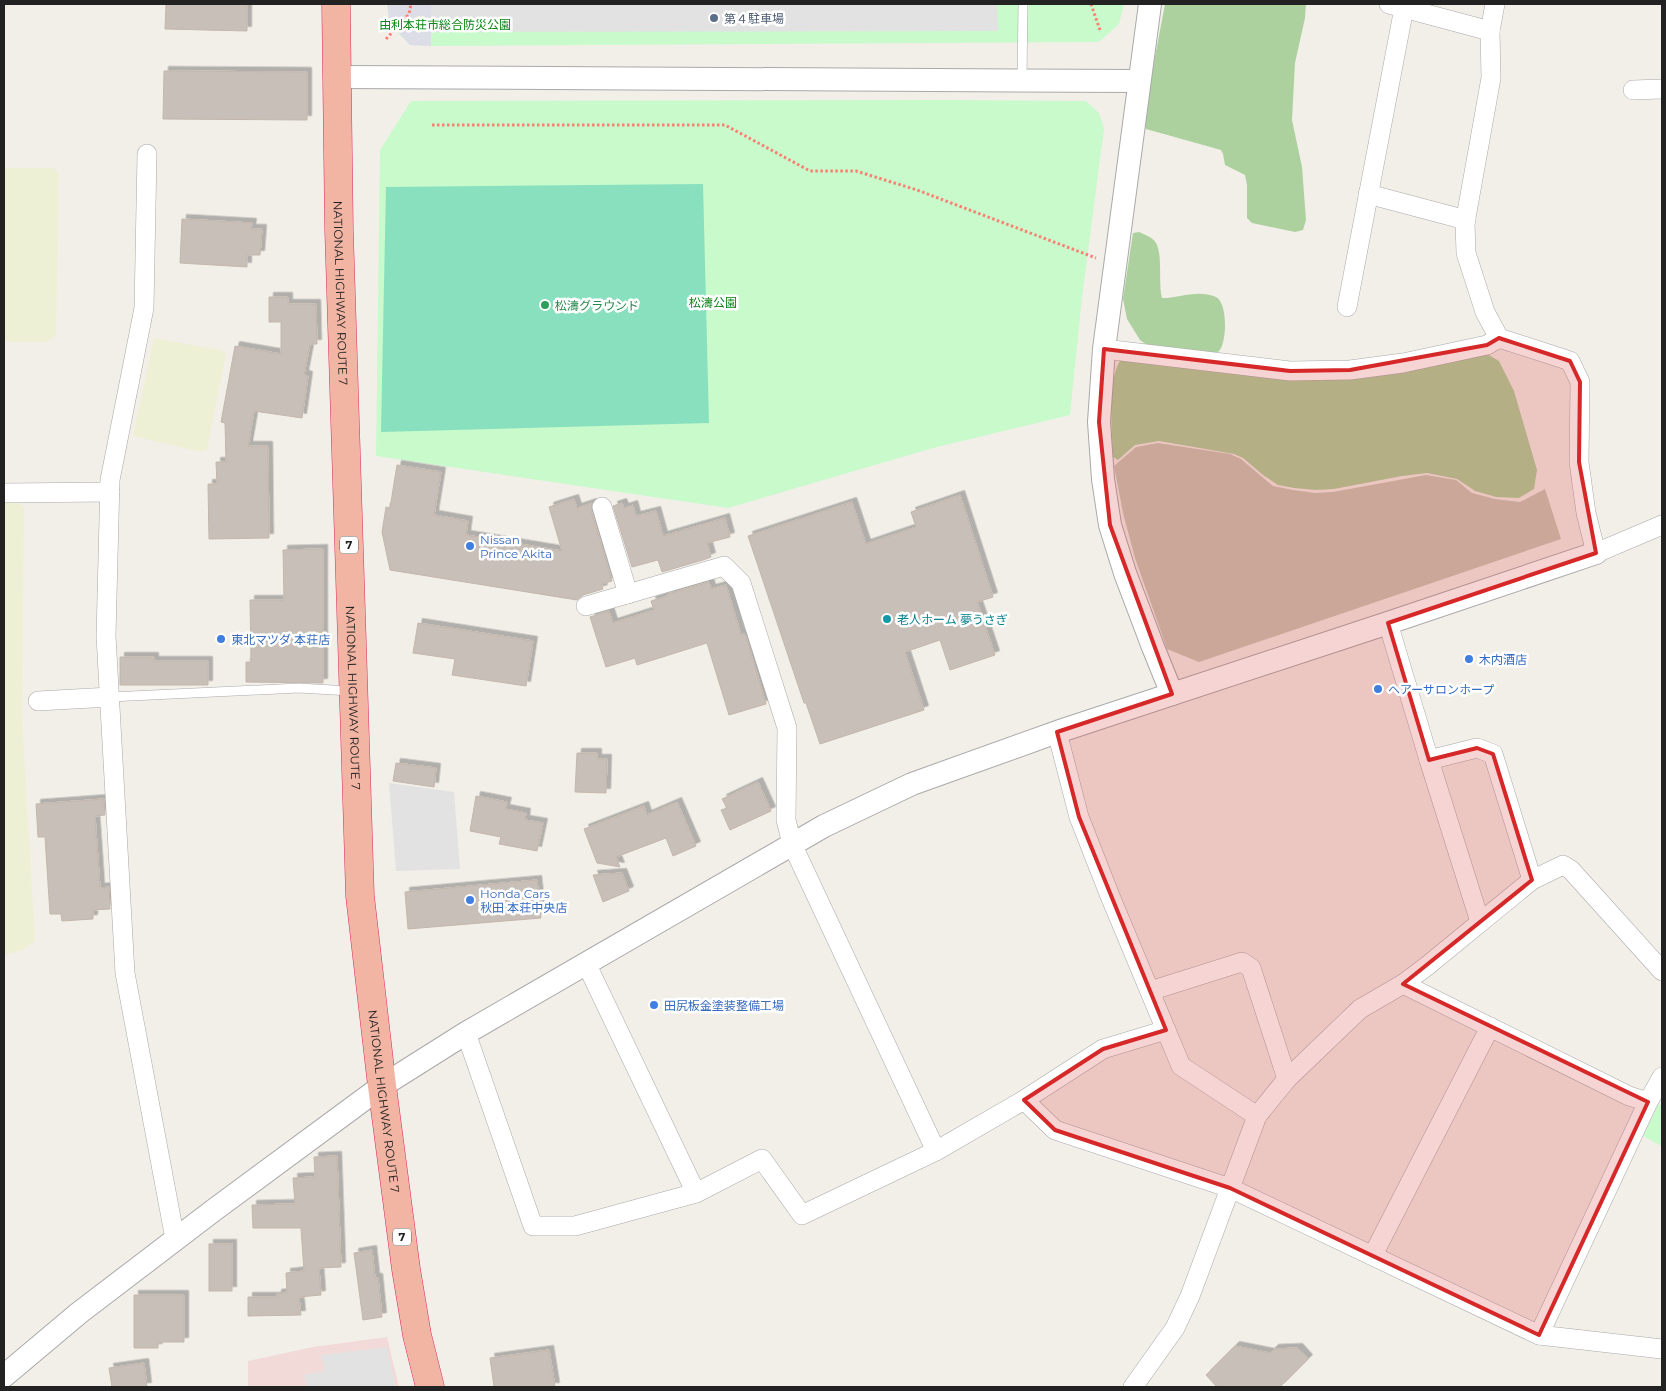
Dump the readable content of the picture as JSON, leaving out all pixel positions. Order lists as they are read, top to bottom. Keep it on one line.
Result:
{"streets":{"highway":["NATIONAL HIGHWAY ROUTE 7","7"]},"parks":["由利本荘市総合防災公園","松濤公園"],"places":["第４駐車場","松濤グラウンド","Nissan Prince Akita","老人ホーム 夢うさぎ","東北マツダ 本荘店","木内酒店","ヘアーサロンホープ","Honda Cars 秋田 本荘中央店","田尻板金塗装整備工場"]}
